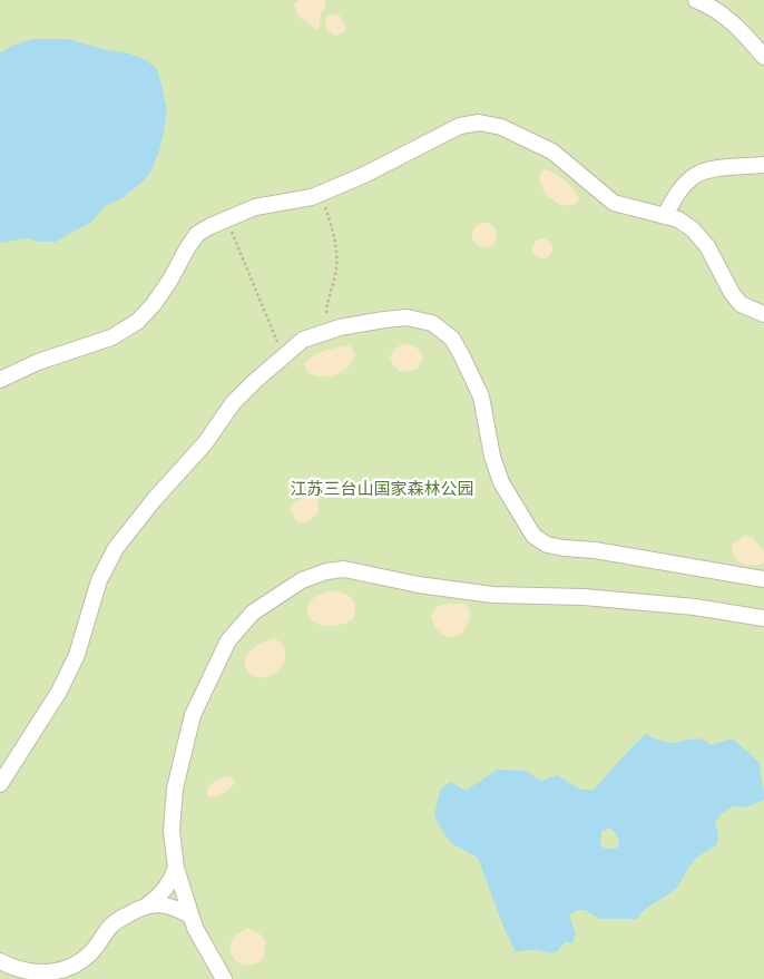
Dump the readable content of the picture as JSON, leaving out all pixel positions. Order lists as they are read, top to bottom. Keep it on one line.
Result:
{"parks":["江苏三台山国家森林公园"]}
